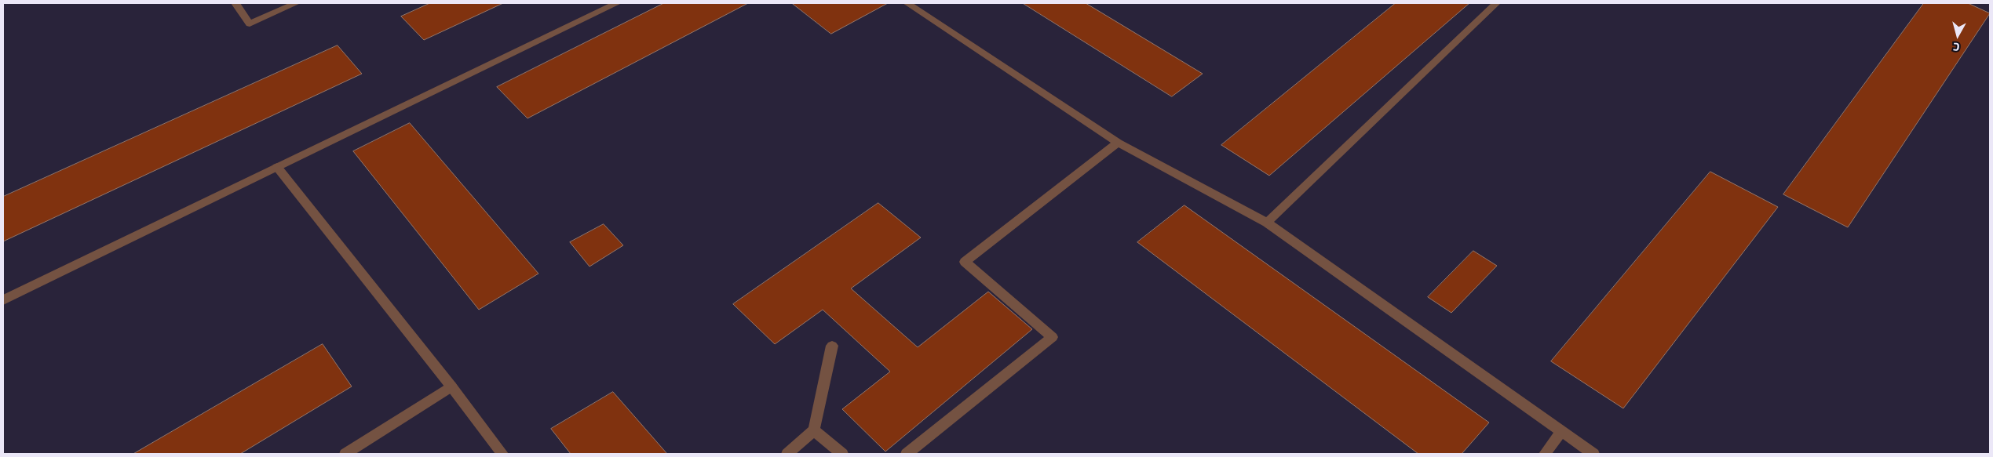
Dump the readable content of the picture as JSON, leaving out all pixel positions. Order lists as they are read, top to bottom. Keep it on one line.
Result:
{"north":"bottom"}
